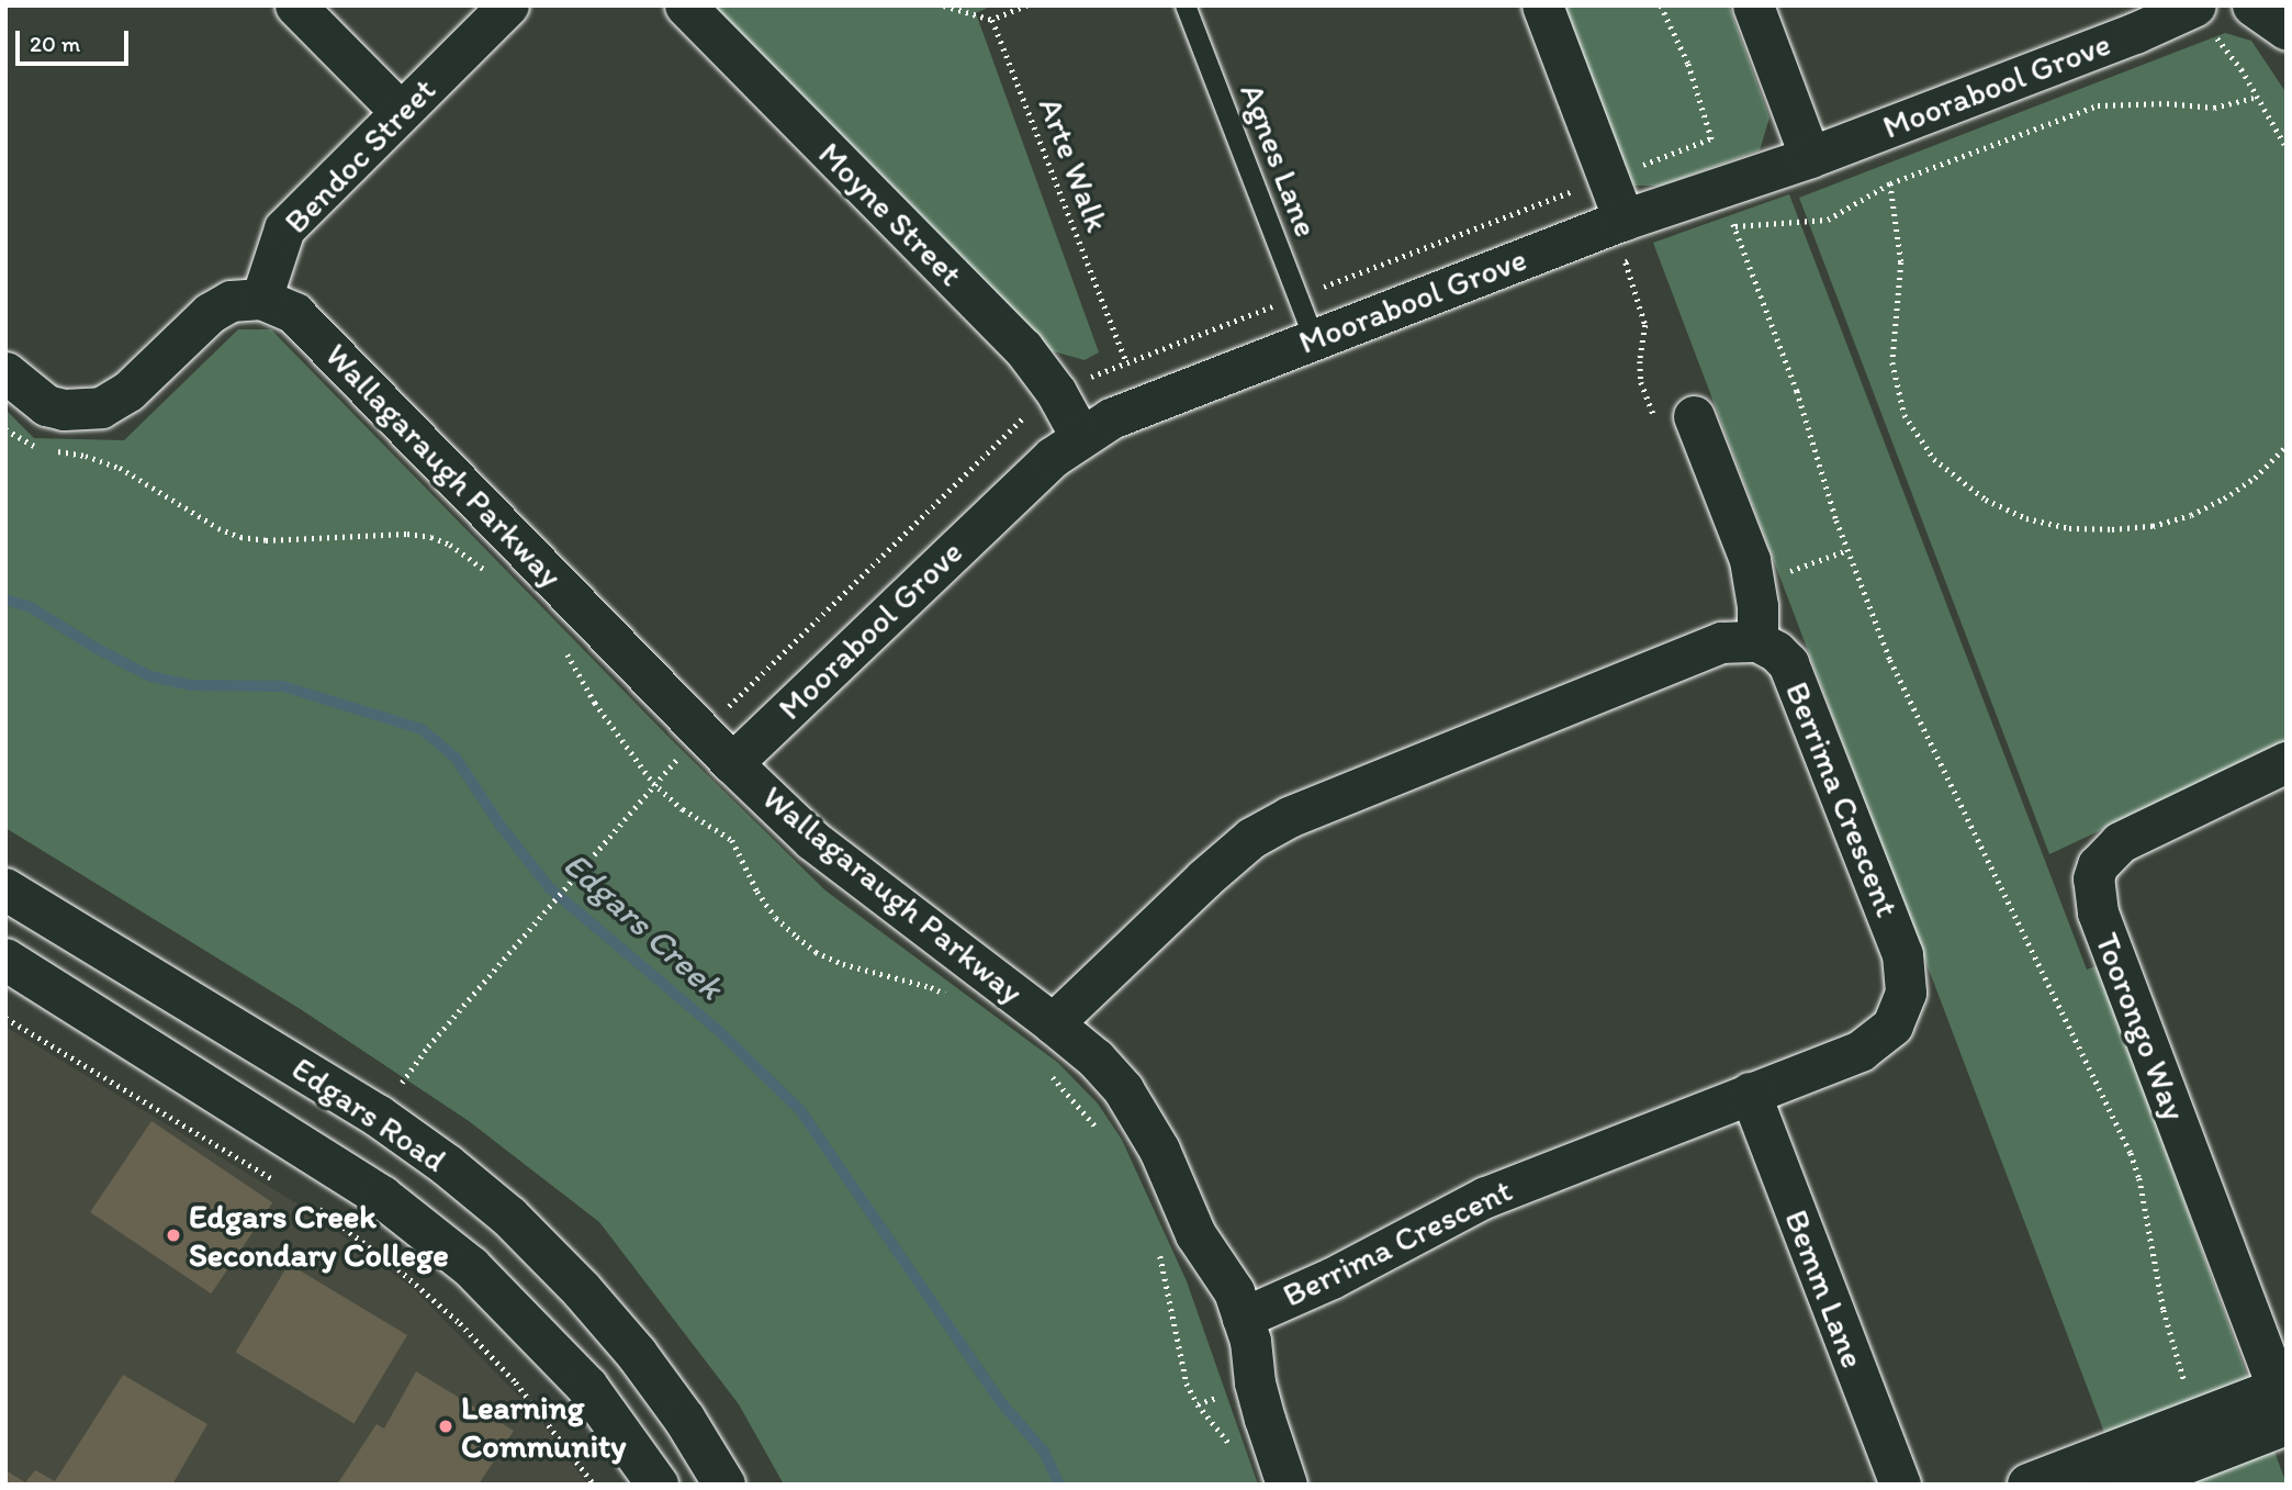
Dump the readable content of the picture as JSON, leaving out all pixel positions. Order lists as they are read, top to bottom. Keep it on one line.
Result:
{"streets":{"main road":["Edgars Road"],"street":["Moorabool Grove","Bendoc Street","Moyne Street","Wallagaraugh Parkway","Berrima Crescent","Toorongo Way","Bemm Lane"],"lane":["Agnes Lane"],"path":["Arte Walk"]},"crossings":[["Moorabool Grove","Agnes Lane"],["Moorabool Grove","Moyne Street"],["Moorabool Grove","Wallagaraugh Parkway"],["Bendoc Street","Wallagaraugh Parkway"],["Wallagaraugh Parkway","Berrima Crescent"],["Berrima Crescent","Bemm Lane"]],"water":["Edgars Creek"],"places":["Edgars Creek Secondary College","Learning Community"],"scale_bar":"20 m"}
